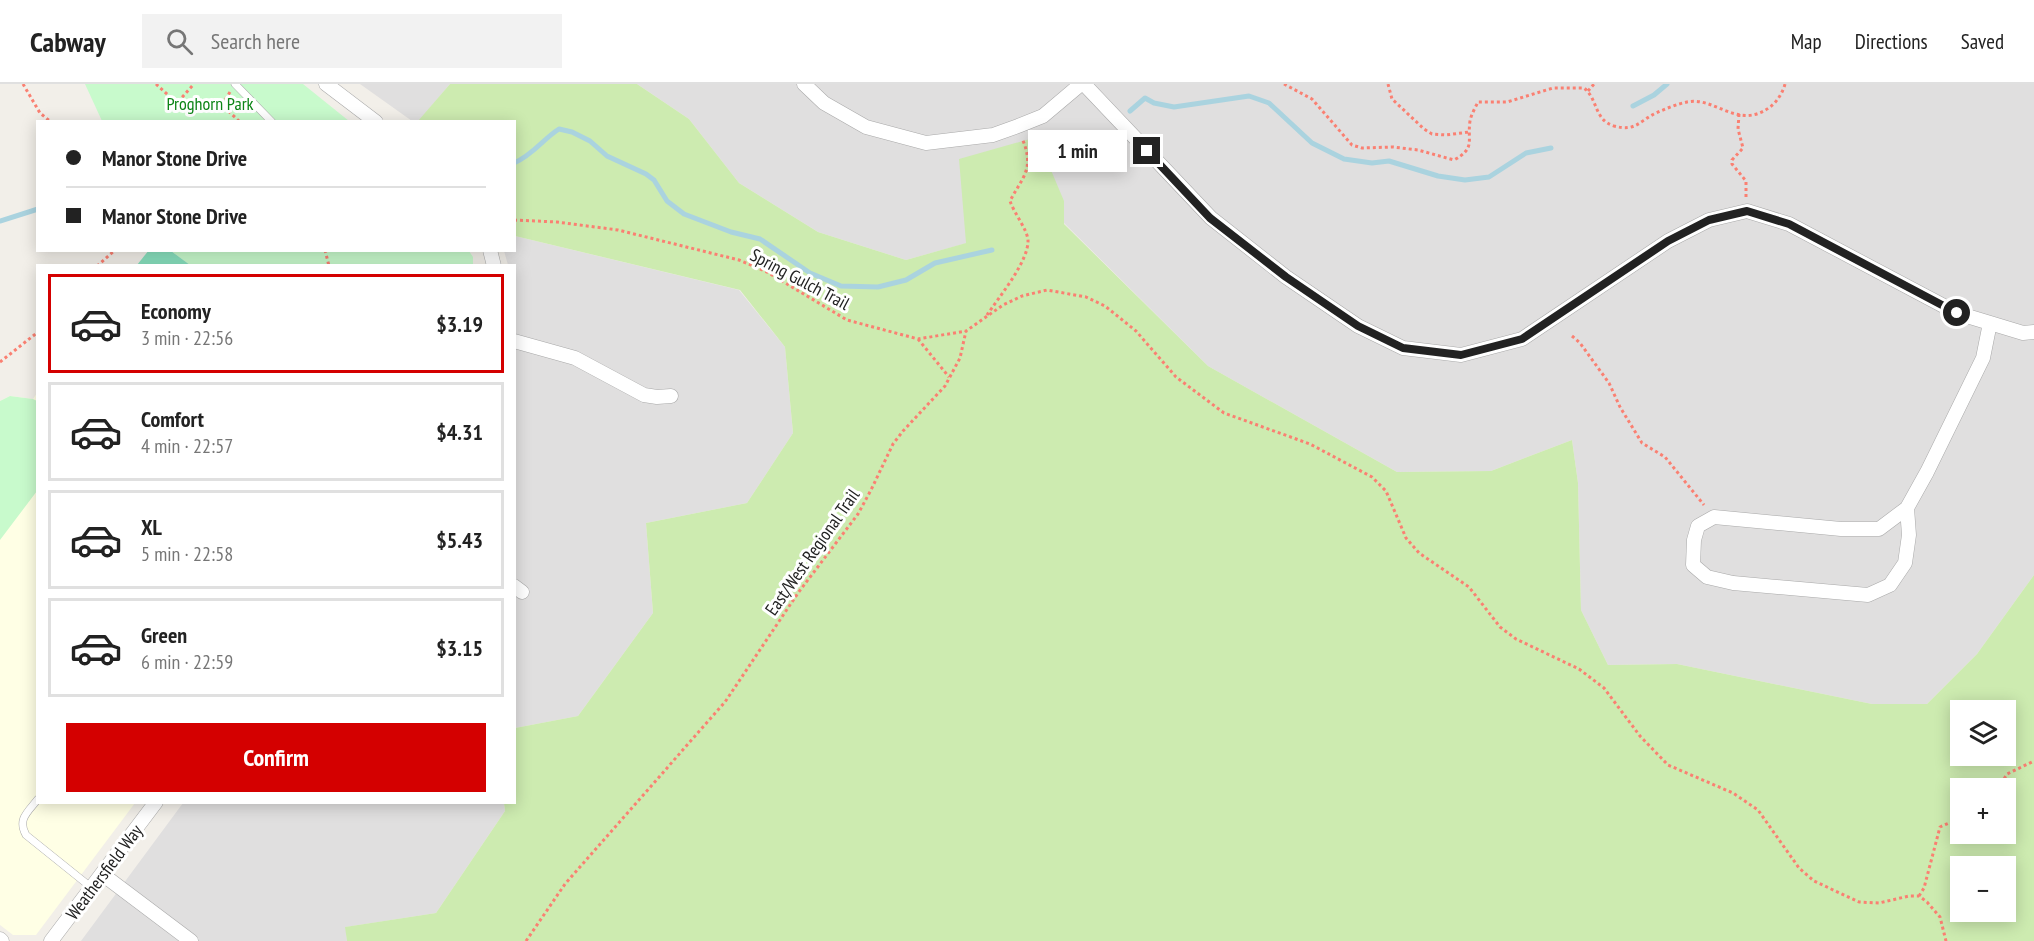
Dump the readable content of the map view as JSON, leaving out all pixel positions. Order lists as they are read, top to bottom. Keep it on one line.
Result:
{"streets":{"street":["Weathersfield Way"],"path":["Spring Gulch Trail","East/West Regional Trail"]},"crossings":[["Spring Gulch Trail","East/West Regional Trail"]],"parks":["Proghorn Park"],"page":{"header":"Cabway","search":"Search here","nav":["Map","Directions","Saved"],"banner":["Manor Stone Drive","Manor Stone Drive"],"bubble":"1 min","list":[{"name":"Economy","note":"3 min · 22:56","value":"$3.19"},{"name":"Comfort","note":"4 min · 22:57","value":"$4.31"},{"name":"XL","note":"5 min · 22:58","value":"$5.43"},{"name":"Green","note":"6 min · 22:59","value":"$3.15"}],"map_buttons":["+","−"],"buttons":"Confirm"}}
